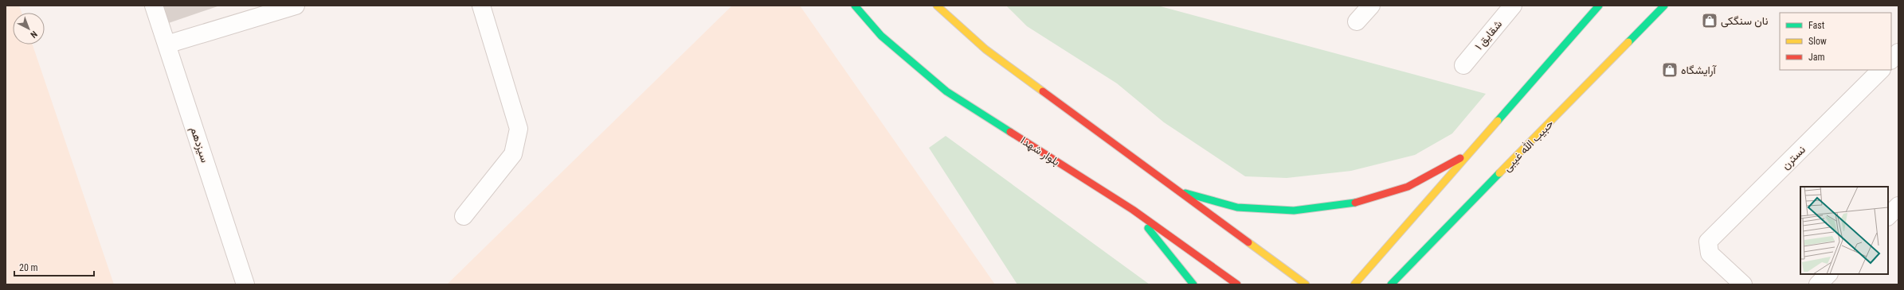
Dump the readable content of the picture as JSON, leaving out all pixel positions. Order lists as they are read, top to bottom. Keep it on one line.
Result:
{"streets":{"street":["شقایق ۱","سیزدهم","حبیب الله غیبی","بلوار شهدا","نسترن"]},"places":{"shop":["نان سنگکی","آرایشگاه"]},"legend":["Fast","Slow","Jam"],"scale_bar":"20 m","north":"bottom right"}
